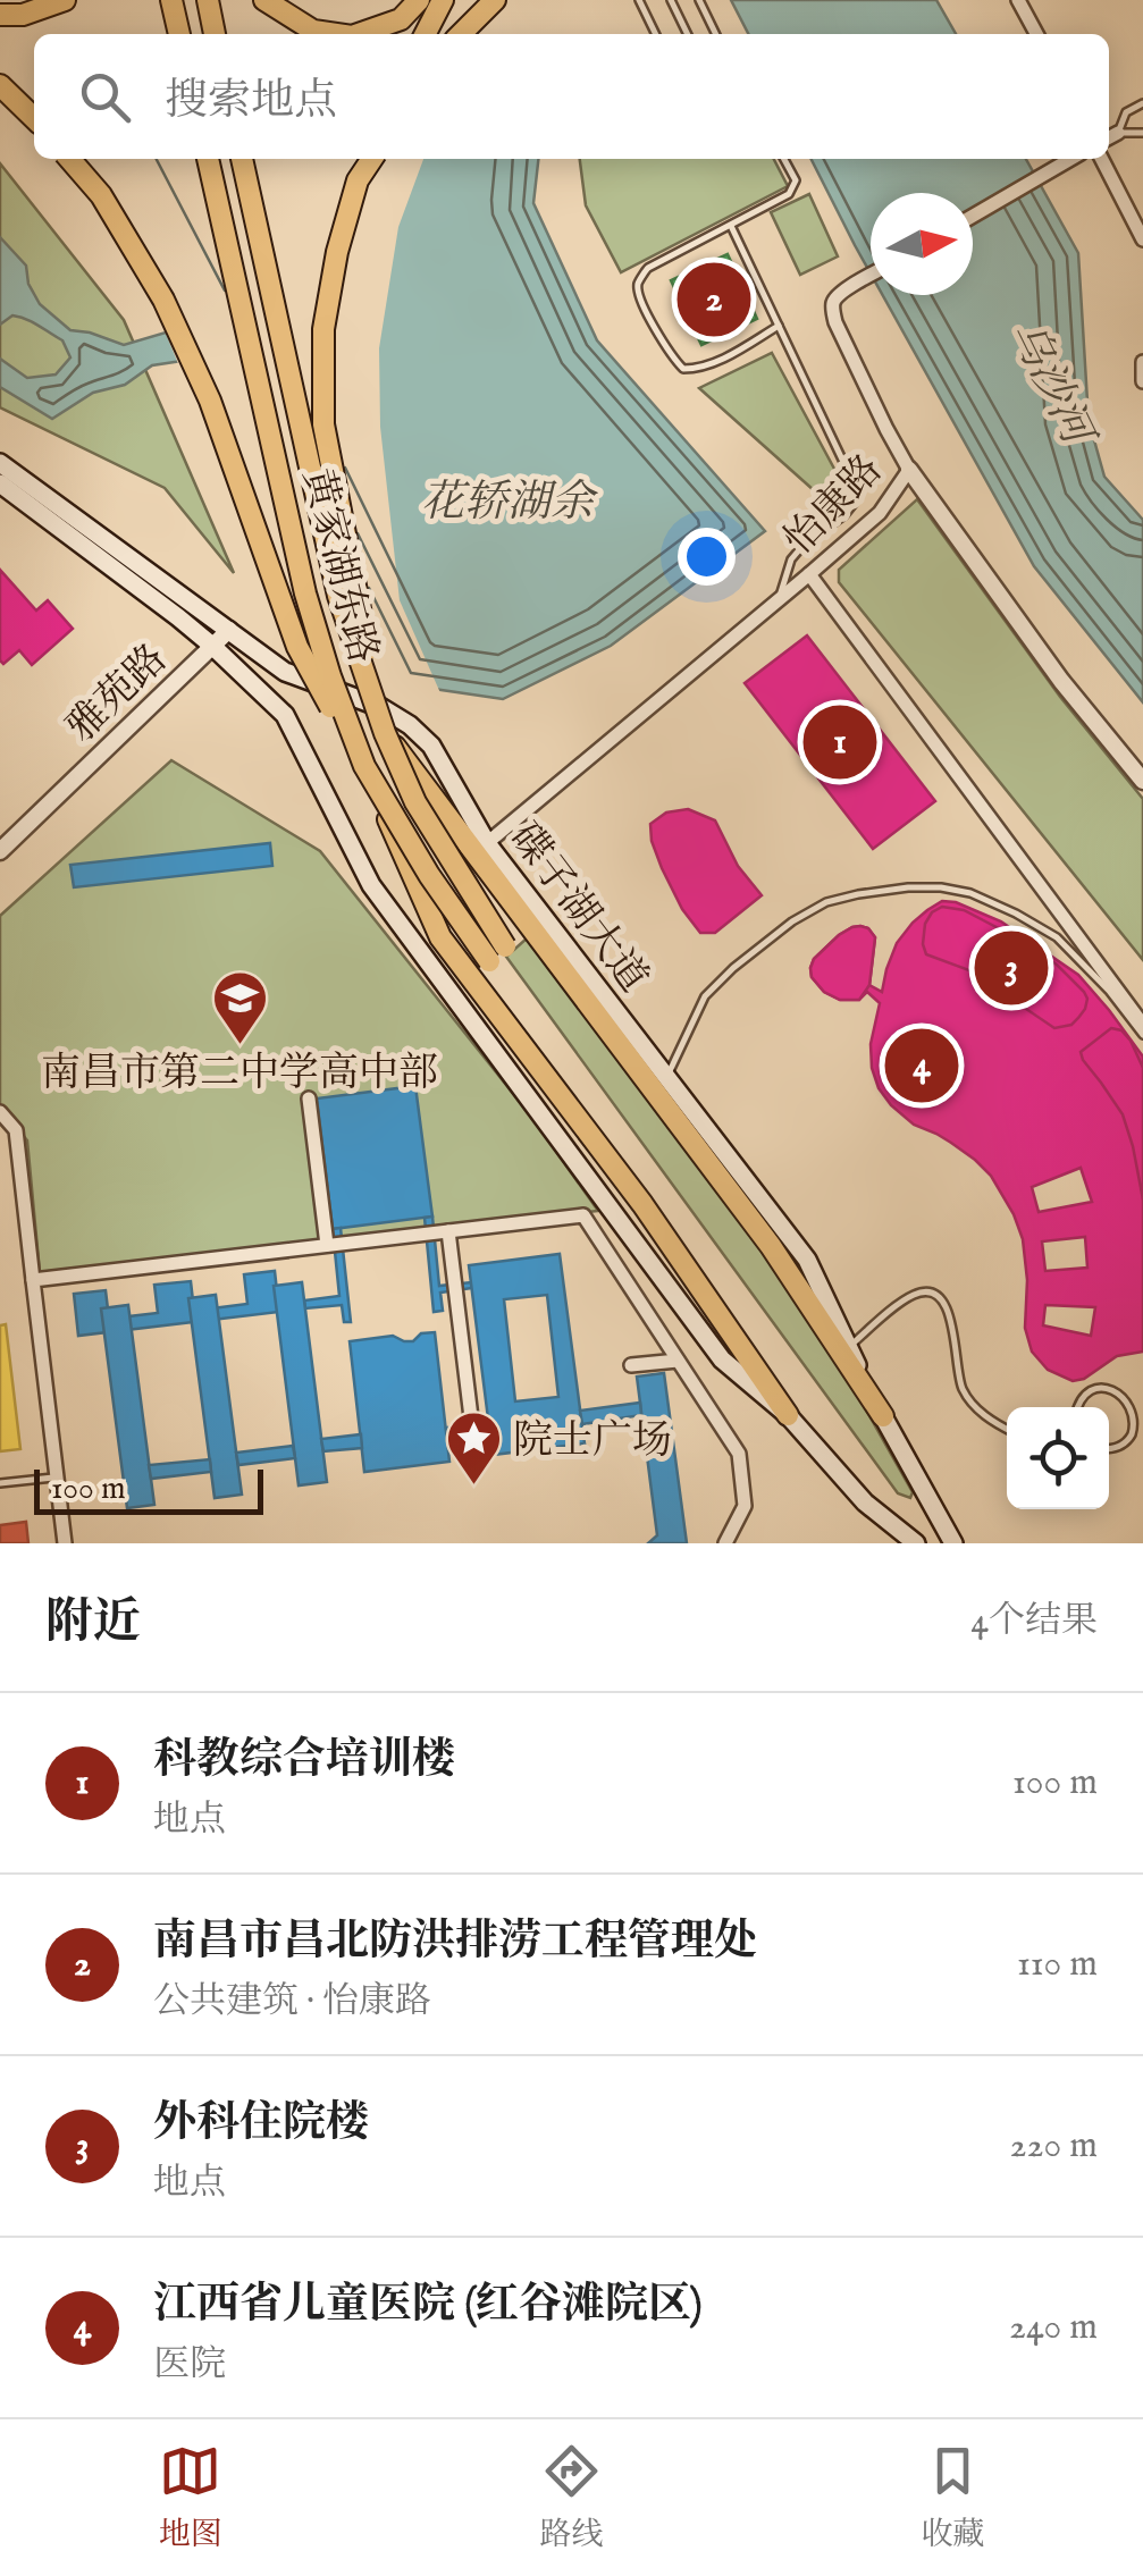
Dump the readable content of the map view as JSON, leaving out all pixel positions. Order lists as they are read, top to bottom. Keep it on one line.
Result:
{"streets":{"highway":["黄家湖东路"],"main road":["碟子湖大道"],"street":["怡康路","雅苑路"]},"crossings":[["怡康路","碟子湖大道"],["雅苑路","碟子湖大道"]],"water":["乌沙河","花轿湖余"],"places":{"school or university":["南昌市第二中学高中部"],"place":["院士广场"]},"scale_bar":"100 m","north":"right","page":{"search":"搜索地点","pins":["2","1","3","4"],"scale":"100 m","heading":["附近","4个结果"],"list":[{"mark":"1","name":"科教综合培训楼","note":"地点","value":"100 m"},{"mark":"2","name":"南昌市昌北防洪排涝工程管理处","note":"公共建筑 · 怡康路","value":"110 m"},{"mark":"3","name":"外科住院楼","note":"地点","value":"220 m"},{"mark":"4","name":"江西省儿童医院 (红谷滩院区)","note":"医院","value":"240 m"}],"nav":["地图","路线","收藏"]}}
